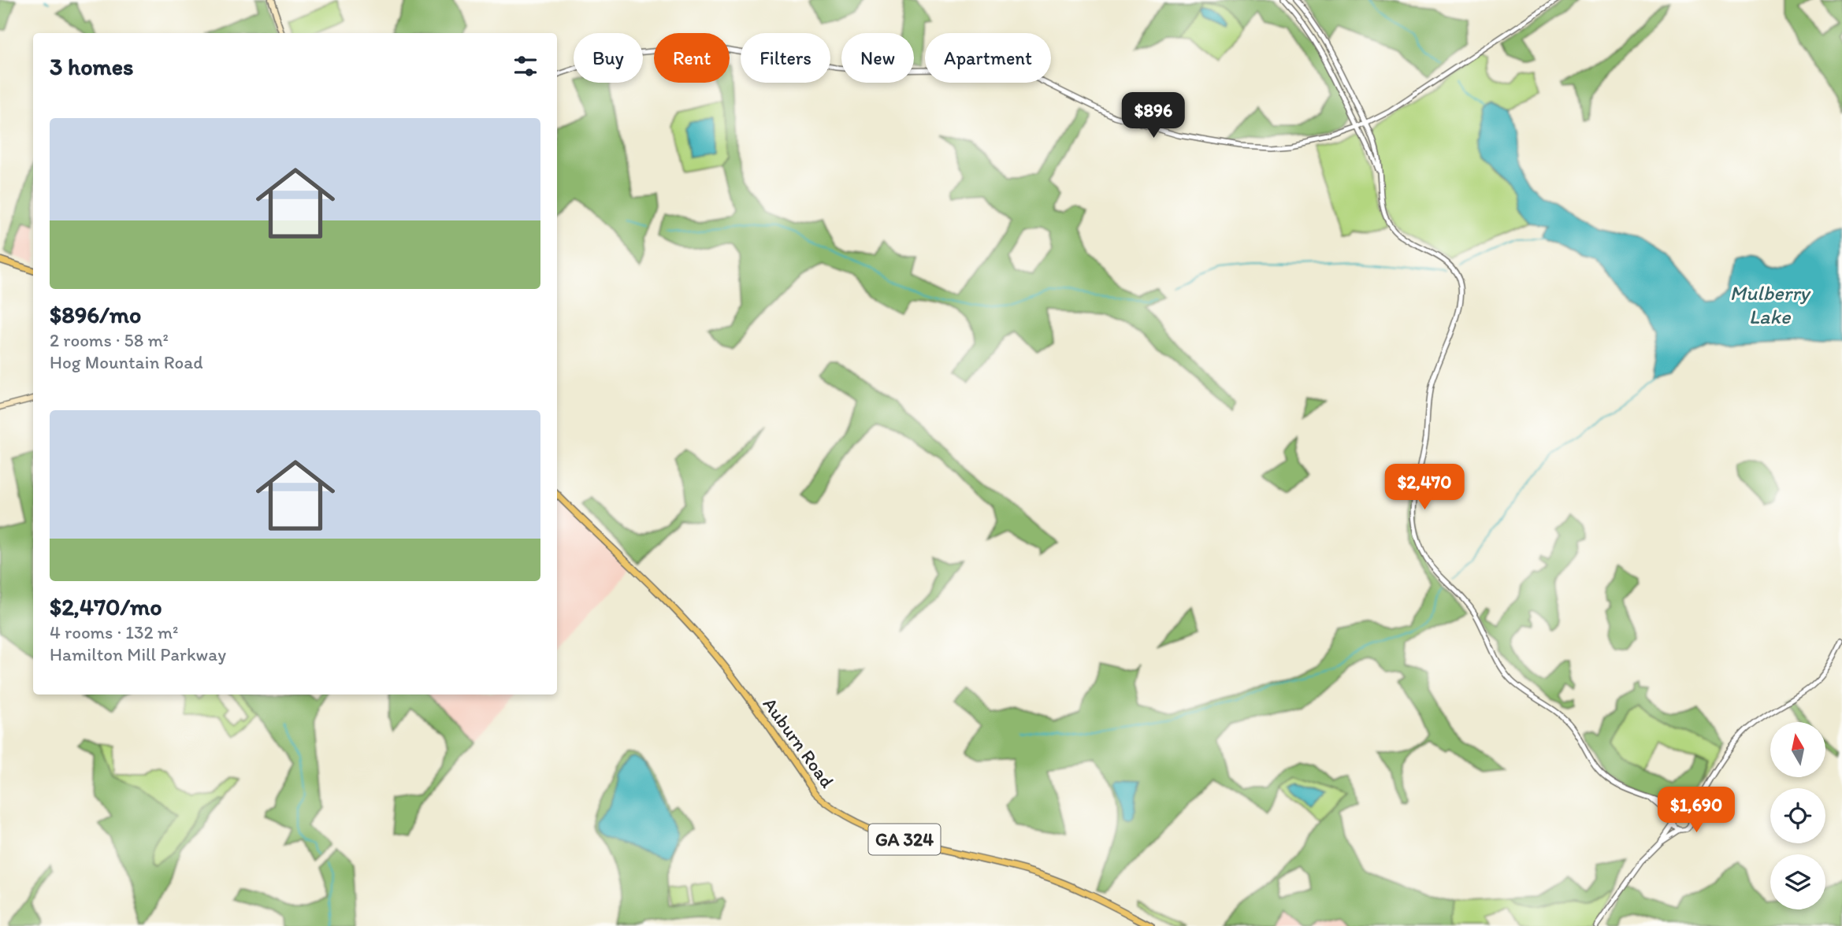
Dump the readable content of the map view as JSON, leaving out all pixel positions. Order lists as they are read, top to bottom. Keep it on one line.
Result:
{"streets":{"main road":["Auburn Road","GA 324"]},"water":["Mulberry Lake"],"north":"top","page":{"chip":["Buy","Rent","Filters","New","Apartment"],"heading":"3 homes","price":["$896","$2,470","$1,690"],"list":[{"name":"$896/mo","note":"2 rooms · 58 m² · Hog Mountain Road"},{"name":"$2,470/mo","note":"4 rooms · 132 m² · Hamilton Mill Parkway"}]}}
